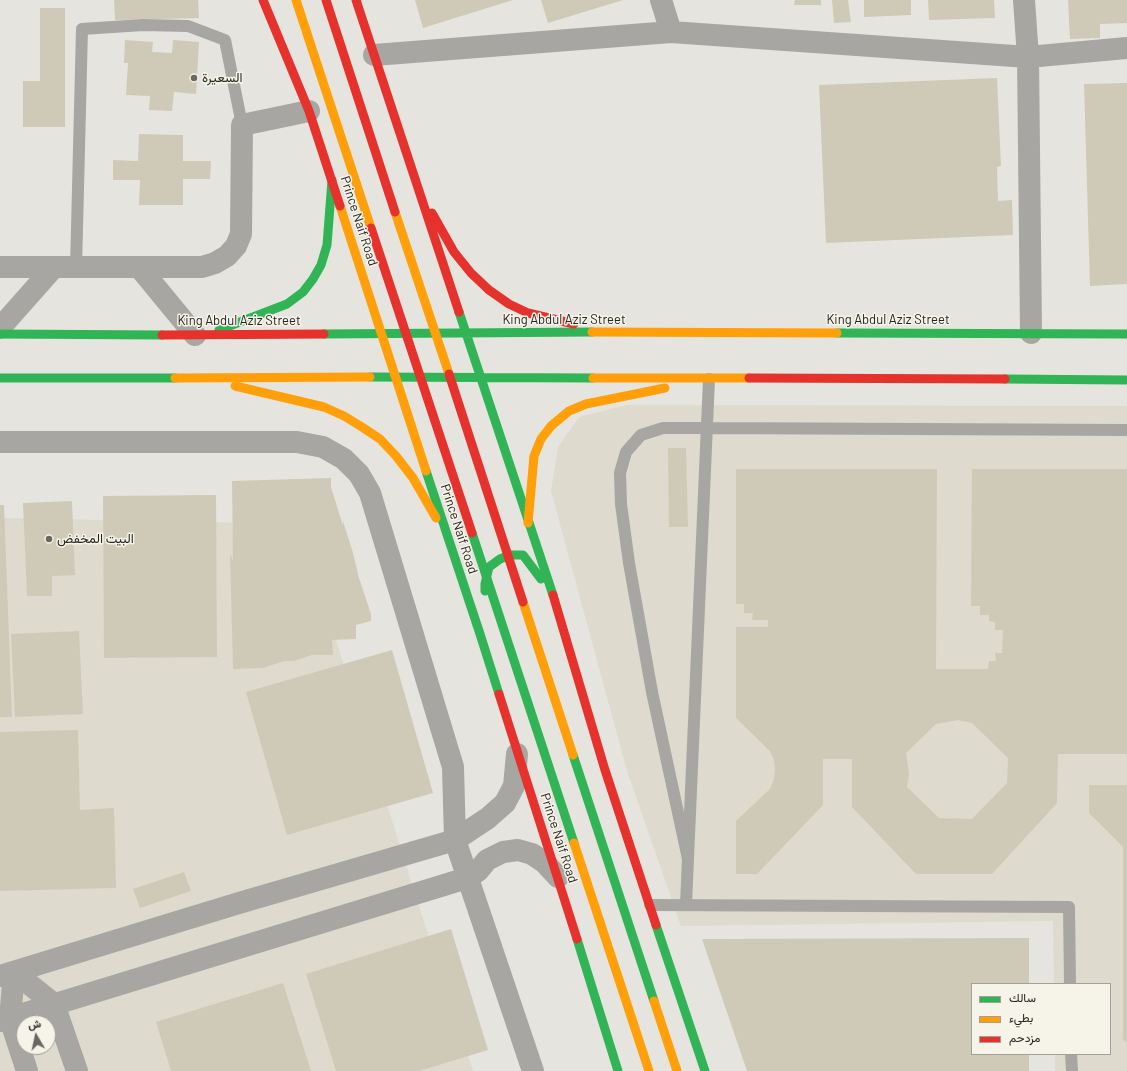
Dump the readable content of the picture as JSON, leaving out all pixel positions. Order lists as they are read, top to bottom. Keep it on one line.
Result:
{"streets":{"main road":["Prince Naif Road","King Abdul Aziz Street"]},"crossings":[["Prince Naif Road","King Abdul Aziz Street"]],"places":["السعيرة","البيت المخفض"],"legend":["سالك","بطيء","مزدحم"],"north":"top"}
